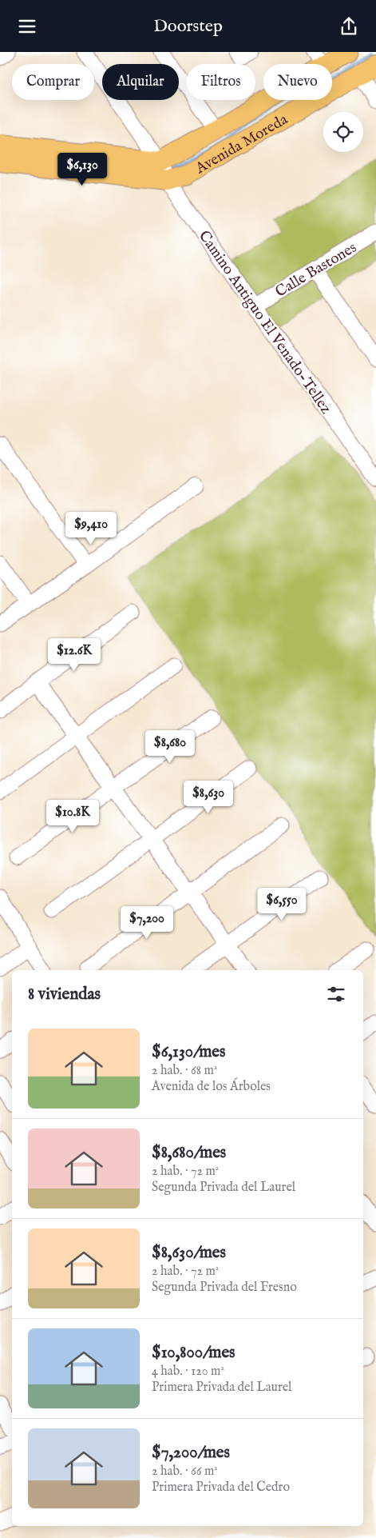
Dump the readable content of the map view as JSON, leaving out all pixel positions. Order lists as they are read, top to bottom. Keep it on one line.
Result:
{"streets":{"main road":["Avenida Moreda"],"street":["Calle Bastones","Camino Antiguo El Venado-Tellez"]},"crossings":[["Avenida Moreda","Camino Antiguo El Venado-Tellez"],["Calle Bastones","Camino Antiguo El Venado-Tellez"]],"page":{"header":"Doorstep","chip":["Comprar","Alquilar","Filtros","Nuevo"],"price":["$6,130","$9,410","$12.6K","$8,680","$8,630","$10.8K","$6,550","$7,200"],"heading":"8 viviendas","list":[{"name":"$6,130/mes","note":"2 hab. · 68 m² · Avenida de los Árboles"},{"name":"$8,680/mes","note":"2 hab. · 72 m² · Segunda Privada del Laurel"},{"name":"$8,630/mes","note":"2 hab. · 72 m² · Segunda Privada del Fresno"},{"name":"$10,800/mes","note":"4 hab. · 120 m² · Primera Privada del Laurel"},{"name":"$7,200/mes","note":"2 hab. · 66 m² · Primera Privada del Cedro"}]}}
